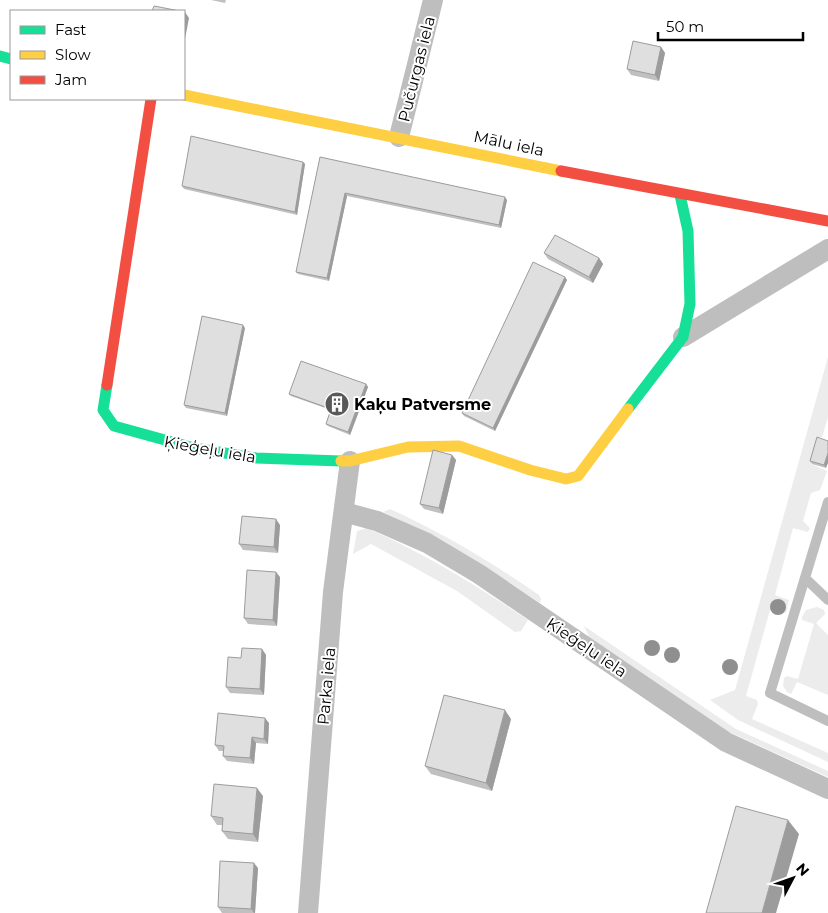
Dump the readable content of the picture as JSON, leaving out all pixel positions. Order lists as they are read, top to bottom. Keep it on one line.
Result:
{"streets":{"street":["Pučurgas iela","Mālu iela","Ķieģeļu iela","Parka iela"]},"crossings":[["Pučurgas iela","Mālu iela"],["Ķieģeļu iela","Parka iela"]],"places":{"building":["Kaķu Patversme"]},"legend":["Fast","Slow","Jam"],"scale_bar":"50 m","north":"top right"}
